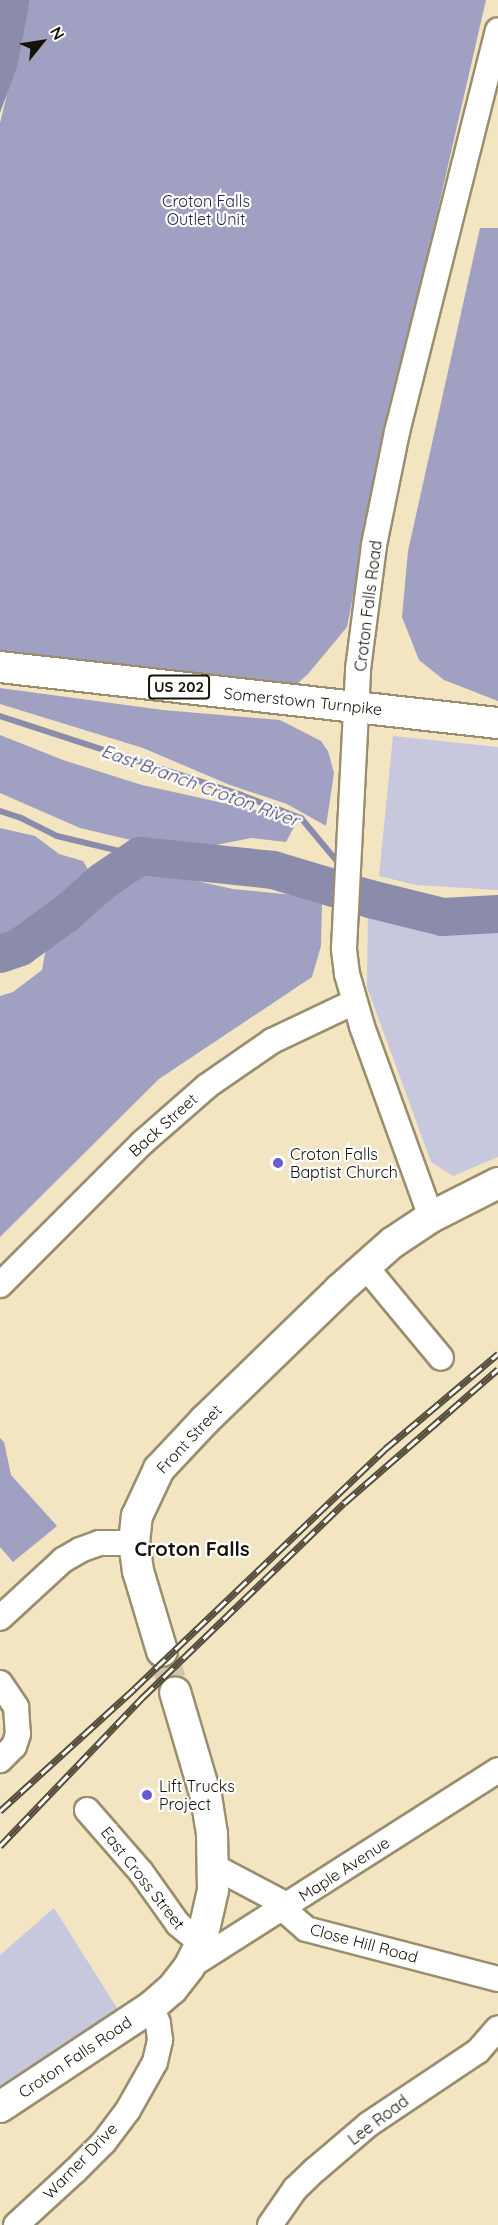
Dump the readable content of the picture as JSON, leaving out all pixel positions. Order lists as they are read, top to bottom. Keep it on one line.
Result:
{"streets":{"main road":["Croton Falls Road","US 202","Somerstown Turnpike","Front Street"],"street":["Back Street","Maple Avenue","East Cross Street","Close Hill Road","Lee Road","Warner Drive"]},"crossings":[["Croton Falls Road","Somerstown Turnpike"],["Croton Falls Road","Back Street"],["Croton Falls Road","Front Street"],["Croton Falls Road","Warner Drive"],["Maple Avenue","East Cross Street"],["Maple Avenue","Close Hill Road"]],"districts":["Croton Falls"],"water":["East Branch Croton River"],"parks":["Croton Falls Outlet Unit"],"places":["Croton Falls Baptist Church","Lift Trucks Project"],"north":"top right"}
